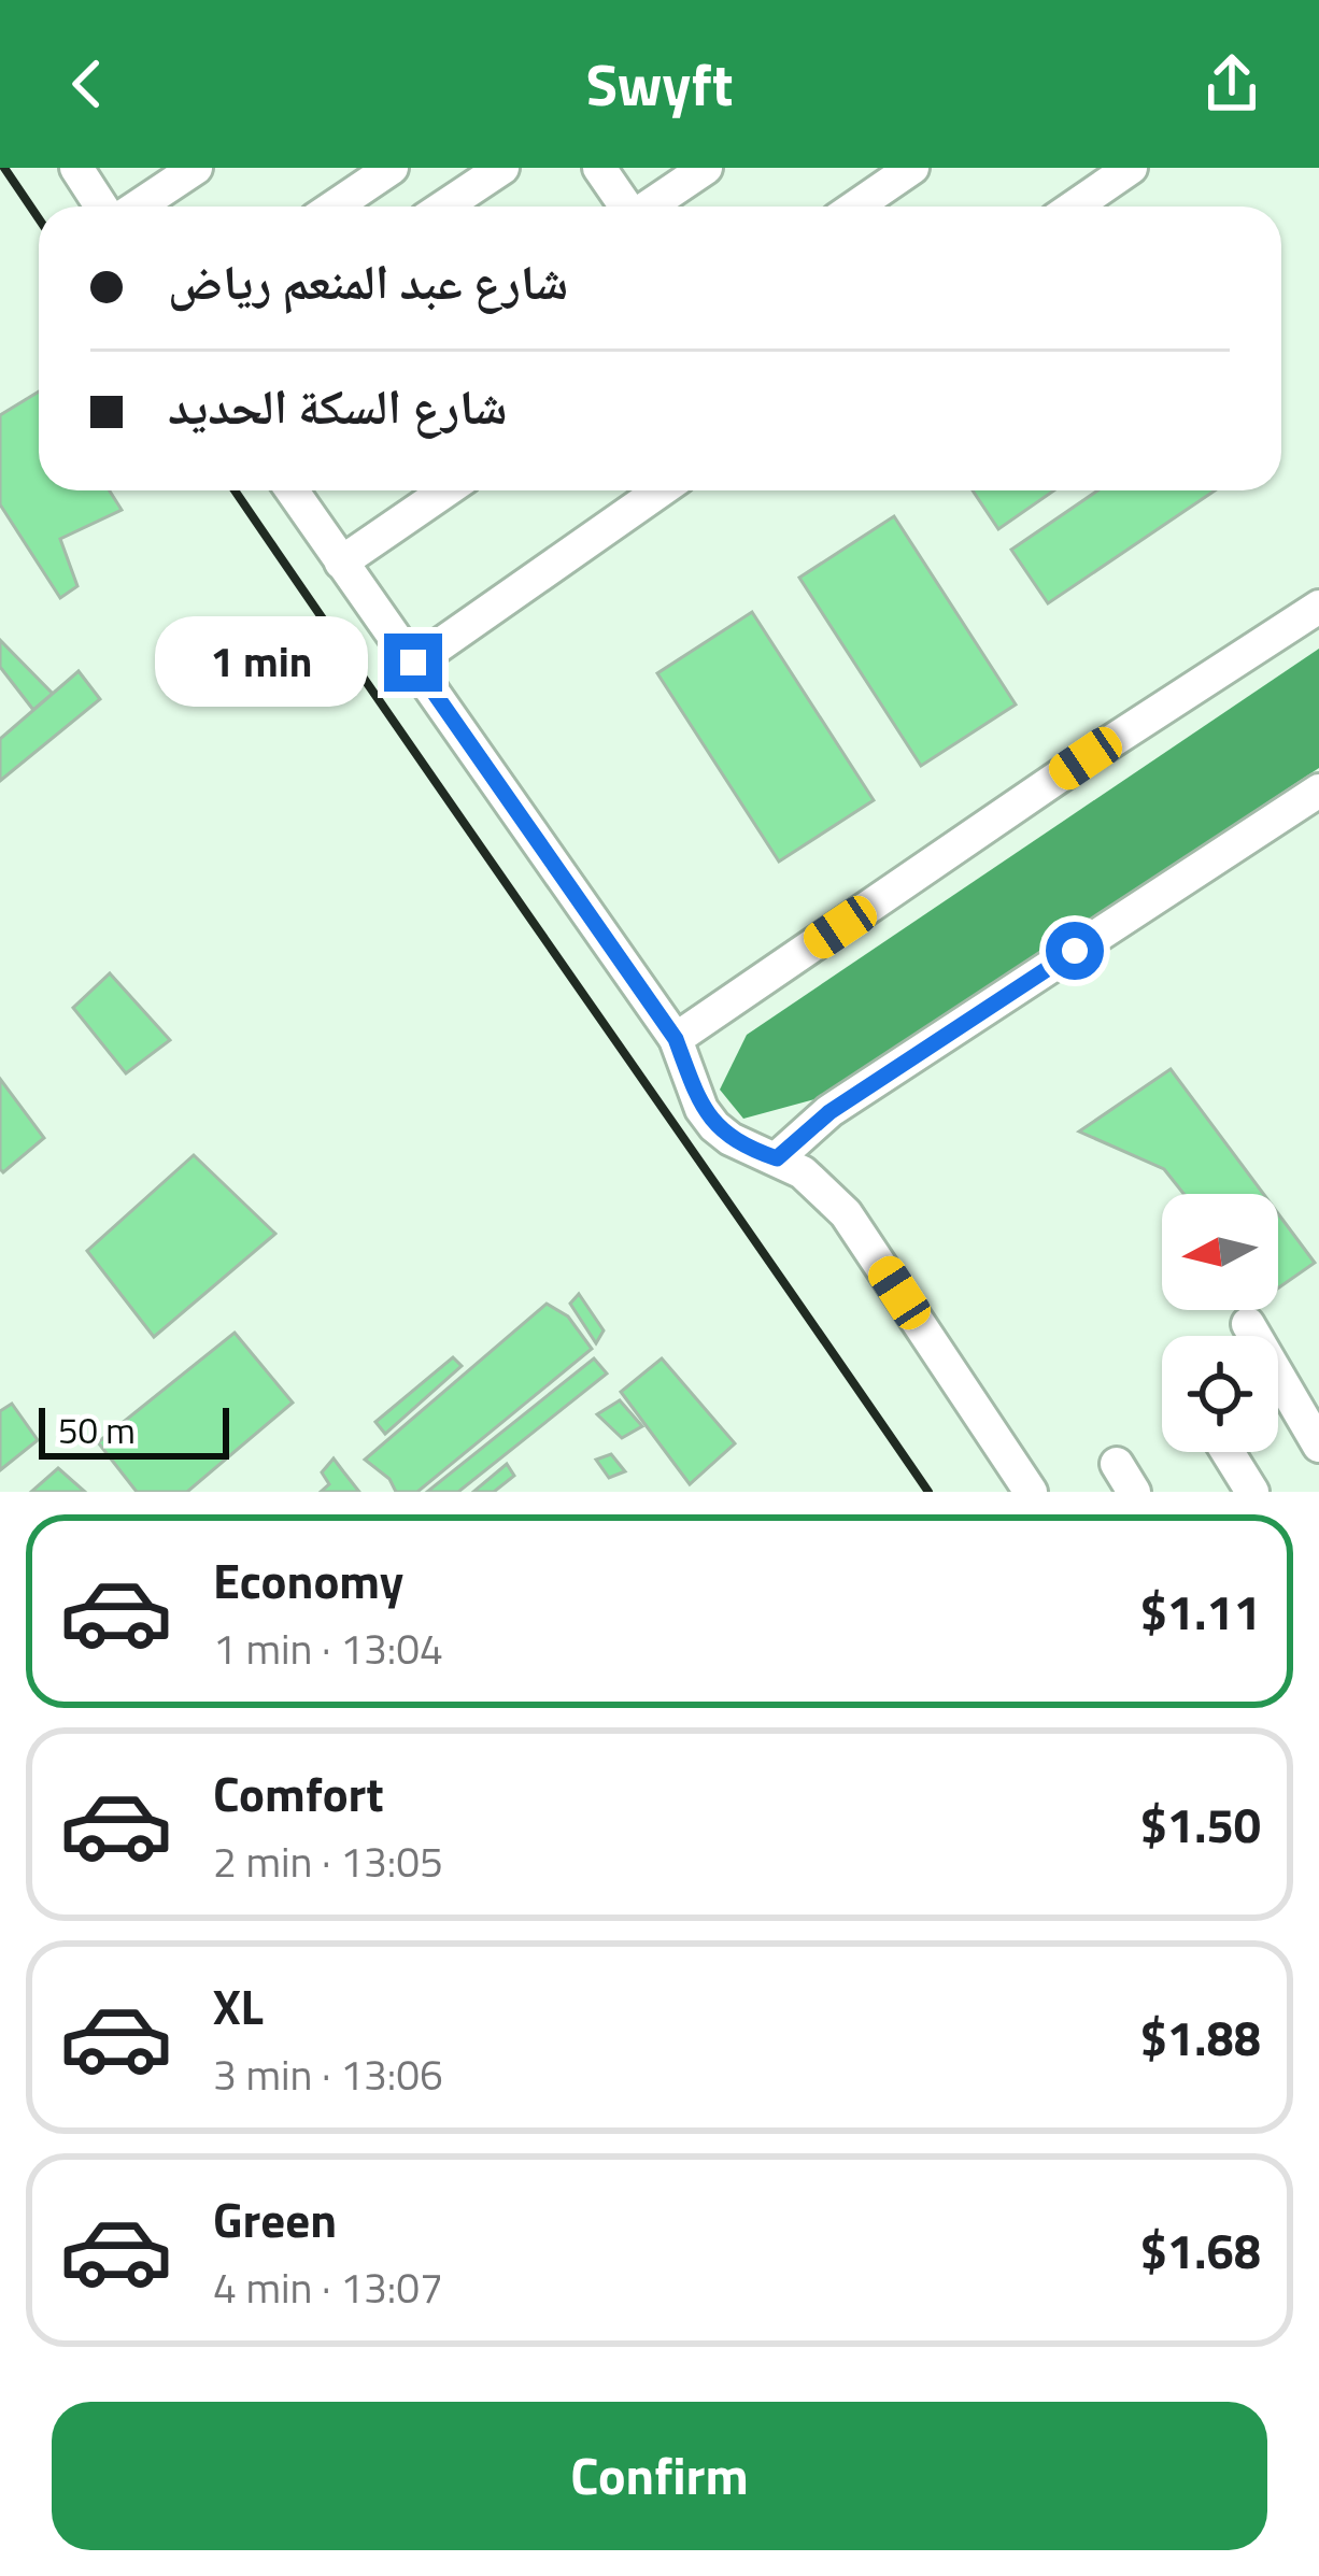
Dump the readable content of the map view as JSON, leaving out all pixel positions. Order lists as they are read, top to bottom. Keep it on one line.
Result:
{"scale_bar":"50 m","north":"left","page":{"header":"Swyft","banner":["شارع عبد المنعم رياض","شارع السكة الحديد"],"bubble":"1 min","scale":"50 m","list":[{"name":"Economy","note":"1 min · 13:04","value":"$1.11"},{"name":"Comfort","note":"2 min · 13:05","value":"$1.50"},{"name":"XL","note":"3 min · 13:06","value":"$1.88"},{"name":"Green","note":"4 min · 13:07","value":"$1.68"}],"buttons":"Confirm"}}
